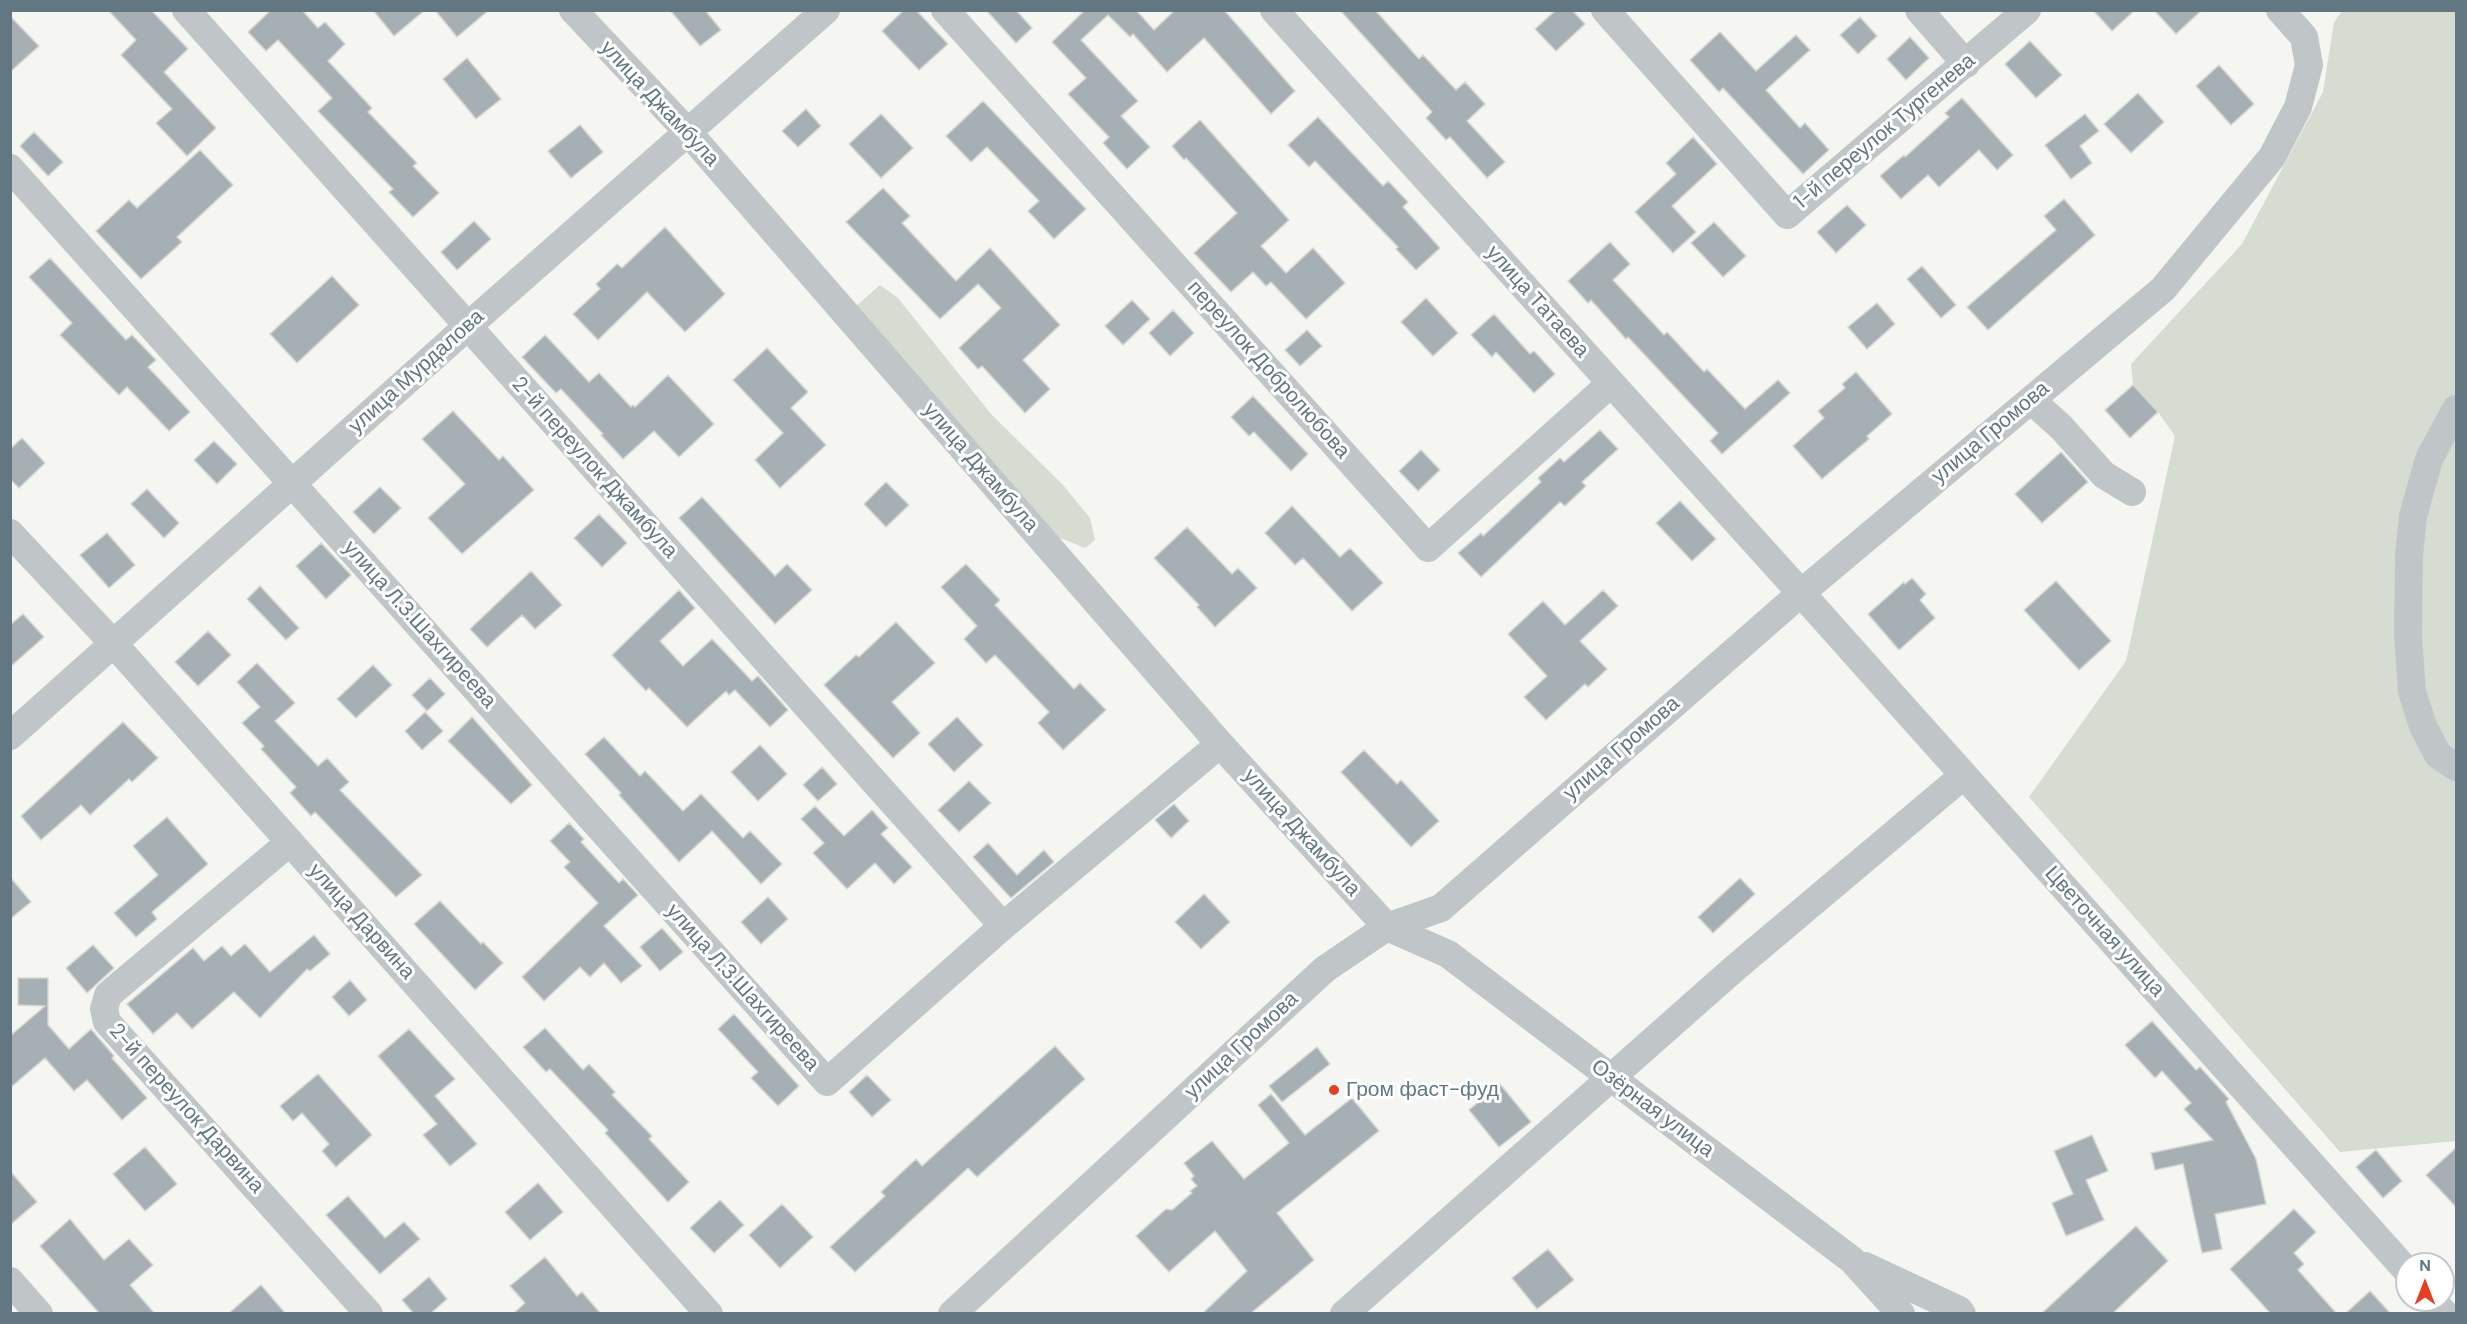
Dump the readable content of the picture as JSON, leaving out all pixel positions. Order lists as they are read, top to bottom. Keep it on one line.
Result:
{"streets":{"street":["улица Джамбула","1-й переулок Тургенева","улица Татаева","переулок Добролюбова","улица Мурдалова","улица Громова","2-й переулок Джамбула","улица Л.З.Шахгиреева","улица Дарвина","Цветочная улица","2-й переулок Дарвина","Озёрная улица"]},"crossings":[["улица Джамбула","улица Мурдалова"],["улица Джамбула","улица Громова"],["улица Джамбула","Озёрная улица"],["улица Татаева","переулок Добролюбова"],["улица Татаева","улица Громова"],["улица Татаева","Цветочная улица"],["улица Мурдалова","2-й переулок Джамбула"],["улица Мурдалова","улица Л.З.Шахгиреева"],["улица Мурдалова","улица Дарвина"],["улица Громова","Цветочная улица"],["улица Громова","Озёрная улица"],["2-й переулок Джамбула","улица Л.З.Шахгиреева"],["улица Дарвина","2-й переулок Дарвина"]],"places":["Гром фаст-фуд"],"north":"top"}
